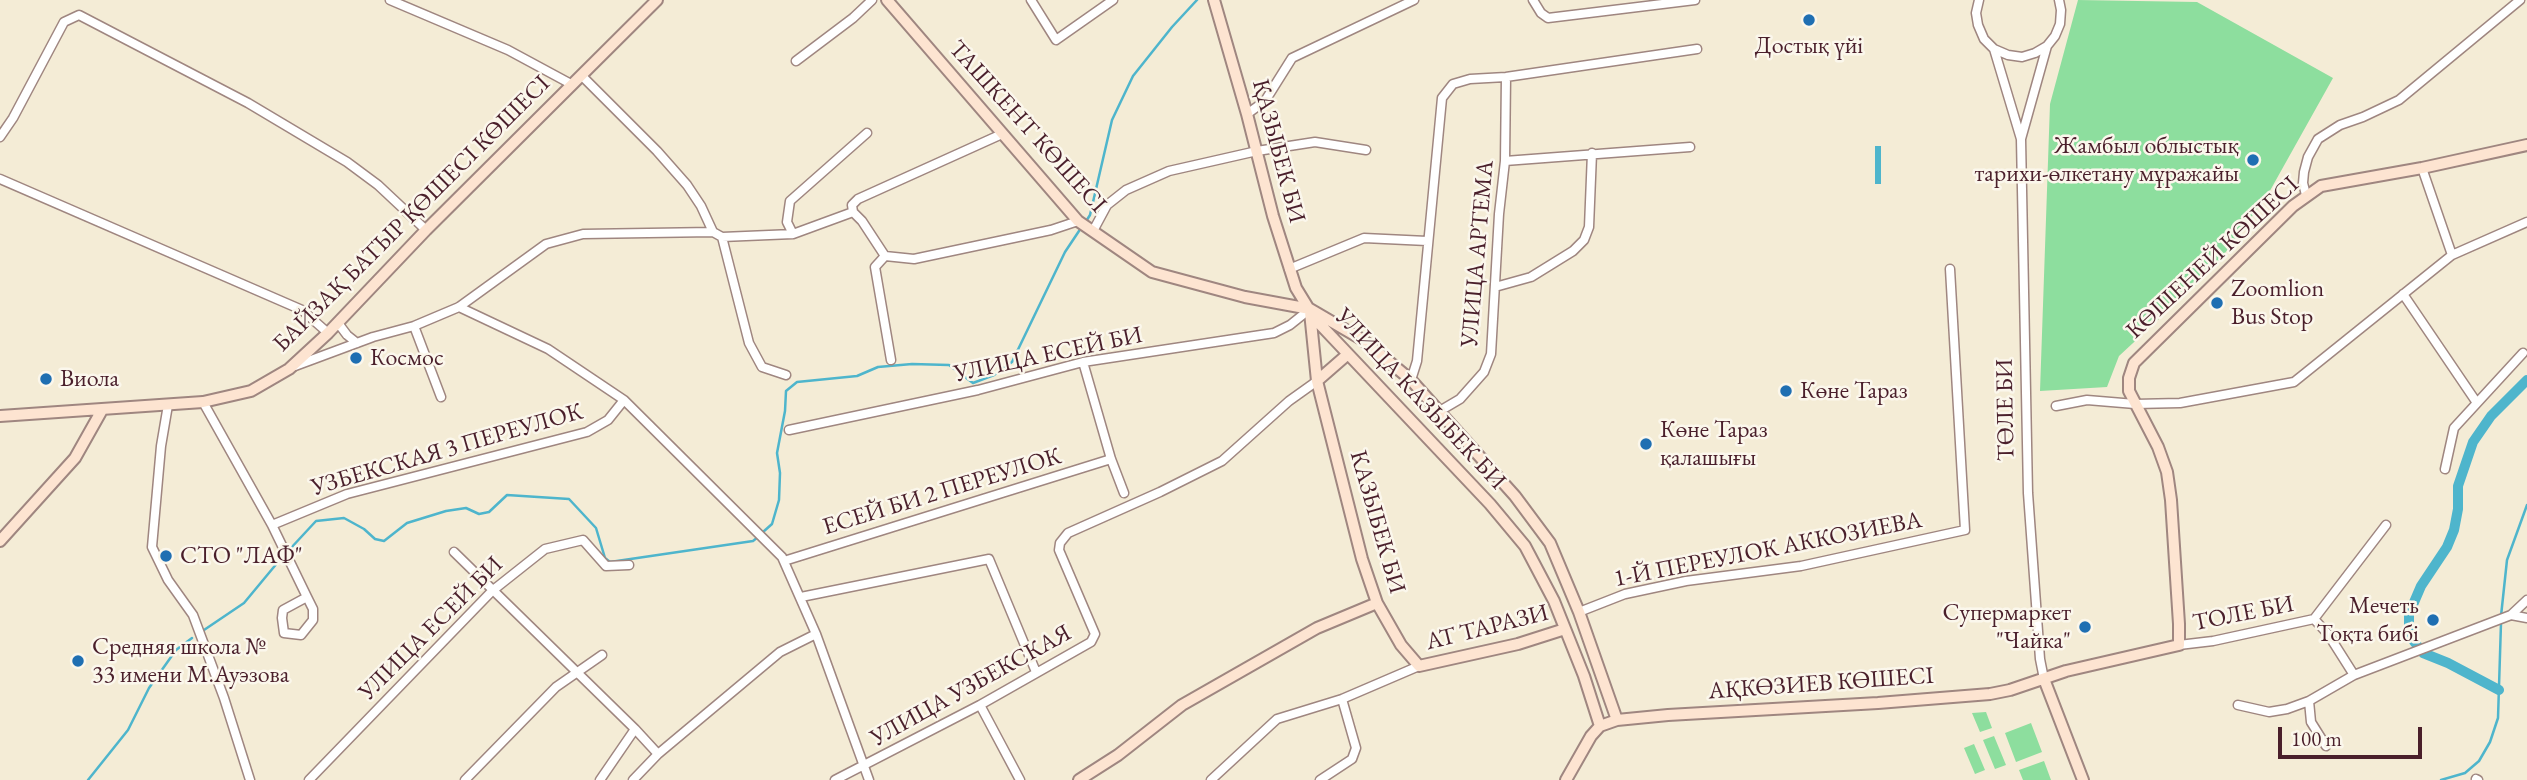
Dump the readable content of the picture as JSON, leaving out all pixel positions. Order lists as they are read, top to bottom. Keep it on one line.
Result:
{"streets":{"main road":["ТАШКЕНТ КӨШЕСІ","ҚАЗЫБЕК БИ","БАЙЗАҚ БАТЫР ҚӨШЕСІ КӨШЕСІ","КӨШЕНЕЙ КӨШЕСІ","УЛИЦА КАЗЫБЕК БИ","КАЗЫБЕК БИ","АТ ТАРАЗИ","АҚКӨЗИЕВ КӨШЕСІ"],"street":["УЛИЦА АРТЕМА","УЛИЦА ЕСЕЙ БИ","ТӨЛЕ БИ","УЗБЕКСКАЯ 3 ПЕРЕУЛОК","ЕСЕЙ БИ 2 ПЕРЕУЛОК","1-Й ПЕРЕУЛОК АККОЗИЕВА","ТОЛЕ БИ","УЛИЦА УЗБЕКСКАЯ"]},"crossings":[["ТАШКЕНТ КӨШЕСІ","ҚАЗЫБЕК БИ"],["ТАШКЕНТ КӨШЕСІ","УЛИЦА ЕСЕЙ БИ"],["ТАШКЕНТ КӨШЕСІ","УЛИЦА КАЗЫБЕК БИ"],["ТАШКЕНТ КӨШЕСІ","КАЗЫБЕК БИ"],["ҚАЗЫБЕК БИ","УЛИЦА ЕСЕЙ БИ"],["ҚАЗЫБЕК БИ","УЛИЦА КАЗЫБЕК БИ"],["ҚАЗЫБЕК БИ","КАЗЫБЕК БИ"],["УЛИЦА АРТЕМА","УЛИЦА КАЗЫБЕК БИ"],["КӨШЕНЕЙ КӨШЕСІ","ТОЛЕ БИ"],["КӨШЕНЕЙ КӨШЕСІ","АҚКӨЗИЕВ КӨШЕСІ"],["УЛИЦА ЕСЕЙ БИ","УЛИЦА КАЗЫБЕК БИ"],["УЛИЦА ЕСЕЙ БИ","КАЗЫБЕК БИ"],["УЛИЦА КАЗЫБЕК БИ","КАЗЫБЕК БИ"],["УЛИЦА КАЗЫБЕК БИ","1-Й ПЕРЕУЛОК АККОЗИЕВА"],["УЛИЦА КАЗЫБЕК БИ","АТ ТАРАЗИ"],["УЛИЦА КАЗЫБЕК БИ","АҚКӨЗИЕВ КӨШЕСІ"],["ТӨЛЕ БИ","АҚКӨЗИЕВ КӨШЕСІ"],["КАЗЫБЕК БИ","АТ ТАРАЗИ"],["КАЗЫБЕК БИ","УЛИЦА УЗБЕКСКАЯ"],["ТОЛЕ БИ","АҚКӨЗИЕВ КӨШЕСІ"]],"places":["Достық үйі","Жамбыл облыстық тарихи-өлкетану мұражайы","Zoomlion Bus Stop","Космос","Виола","Көне Тараз","Көне Тараз қалашығы","СТО \"ЛАФ\"","Мечеть Тоқта бибі","Супермаркет \"Чайка\"","Средняя школа № 33 имени М.Ауэзова"],"scale_bar":"100 m"}
